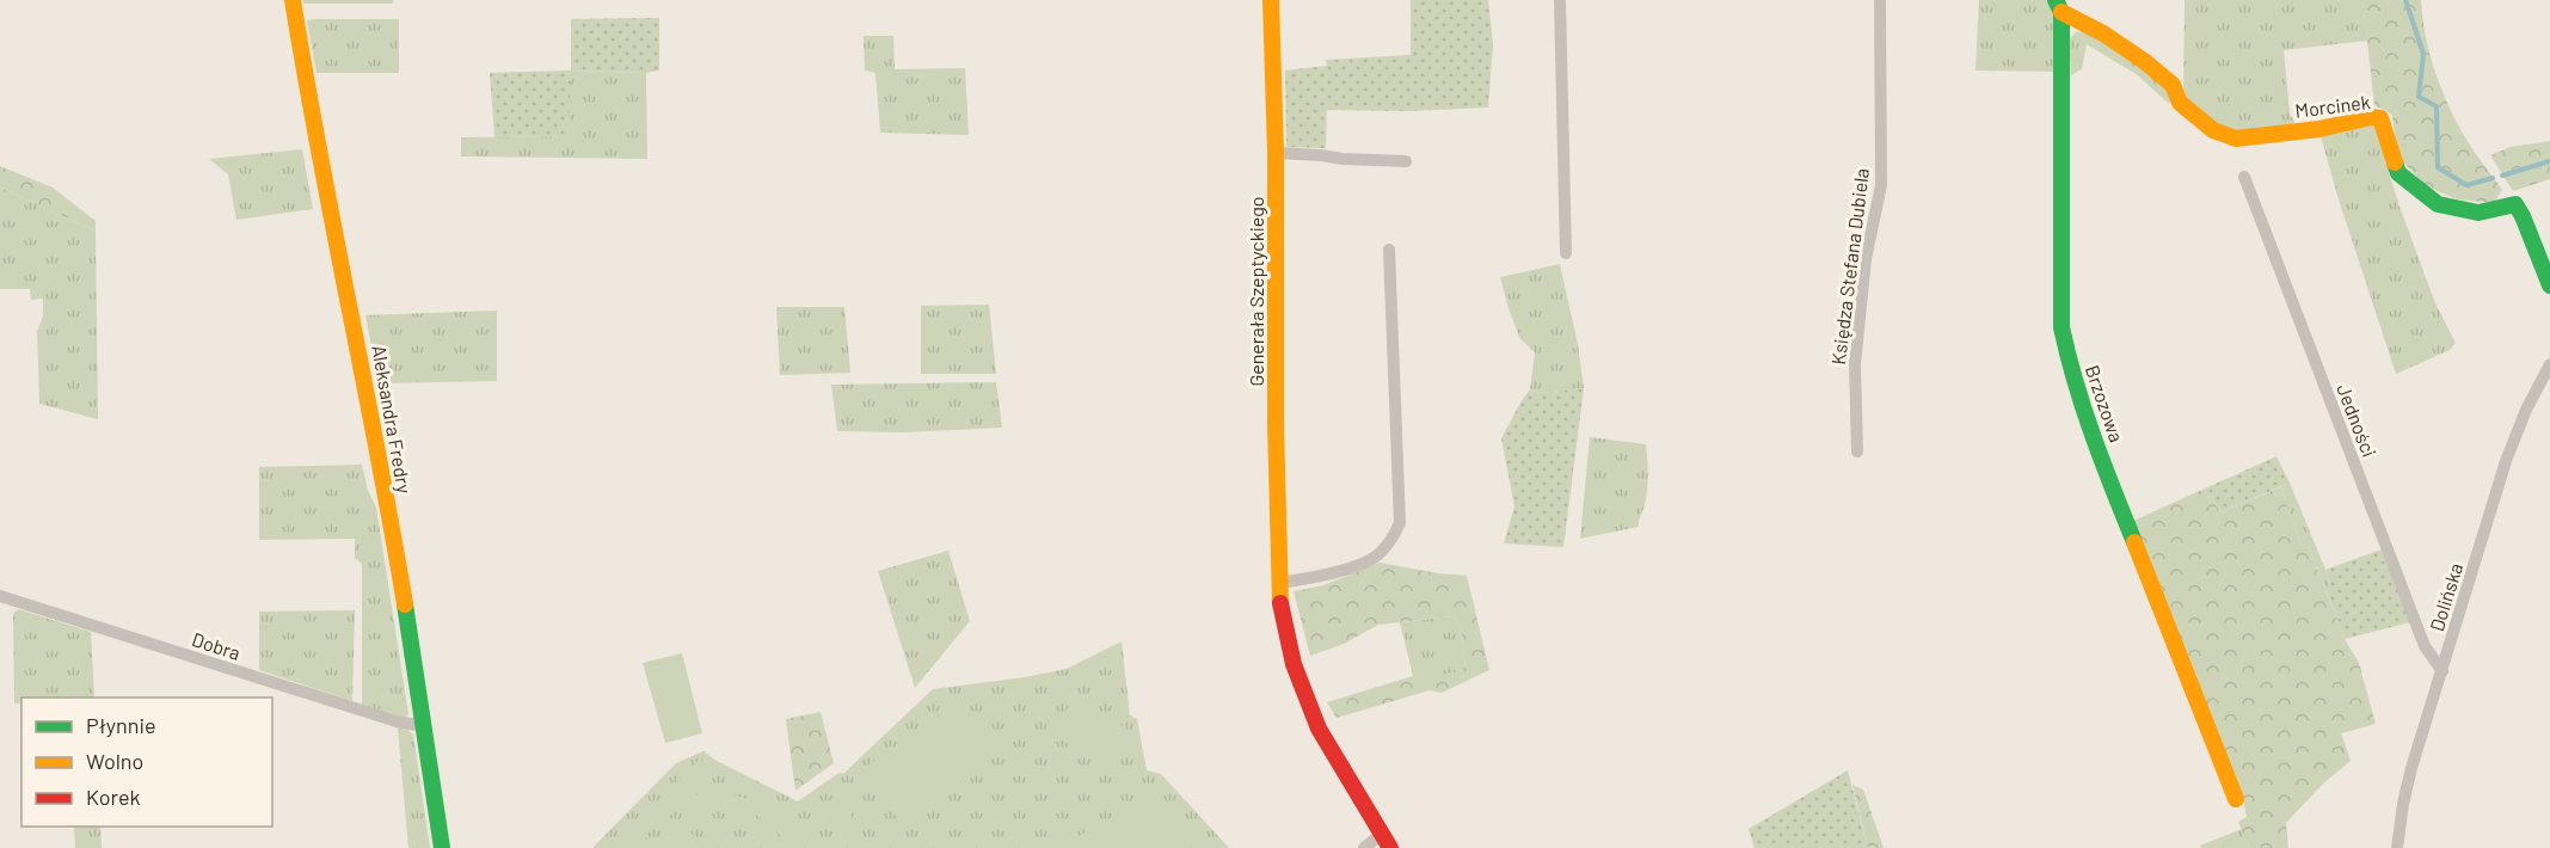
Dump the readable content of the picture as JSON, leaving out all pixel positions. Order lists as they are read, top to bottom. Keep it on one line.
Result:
{"streets":{"street":["Morcinek","Księdza Stefana Dubiela","Generała Szeptyckiego","Brzozowa","Aleksandra Fredry","Jedności","Dolińska","Dobra"]},"crossings":[["Morcinek","Brzozowa"],["Aleksandra Fredry","Dobra"],["Jedności","Dolińska"]],"legend":["Płynnie","Wolno","Korek"]}
